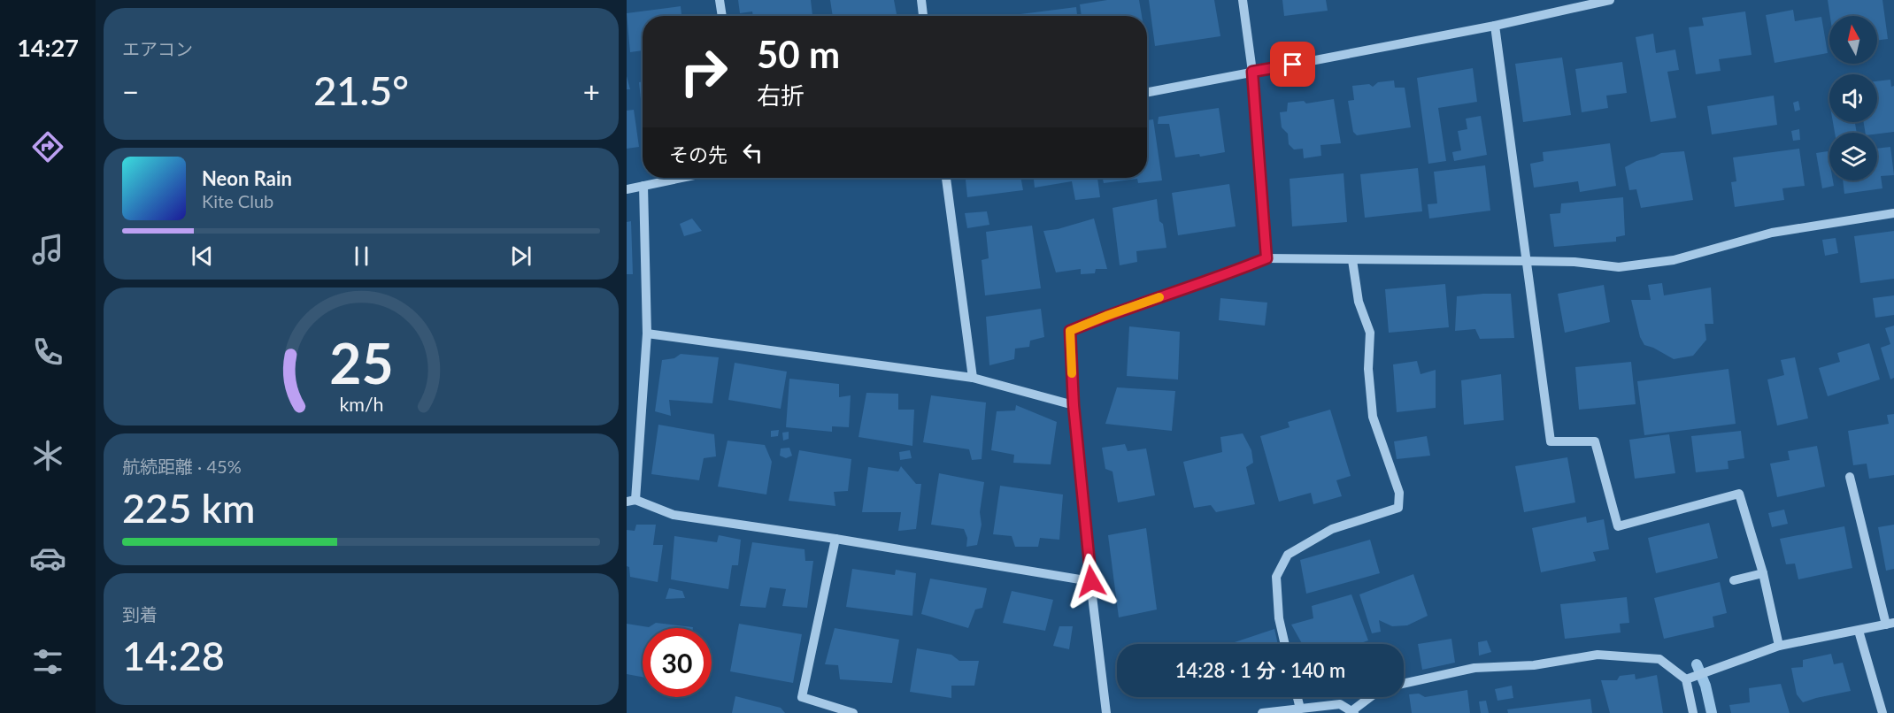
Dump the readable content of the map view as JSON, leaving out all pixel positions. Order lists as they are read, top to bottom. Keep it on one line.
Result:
{"north":"top","page":{"tabs":"14:27","tile":["エアコン",["航続距離 · 45%","225 km"],["到着","14:28"]],"turn":["50 m","右折"],"heat":["−","21.5°","+"],"then":"その先","song":["Neon Rain","Kite Club"],"limit":"30","trip":"14:28 · 1 分 · 140 m","gauge":["25","km/h"]}}
